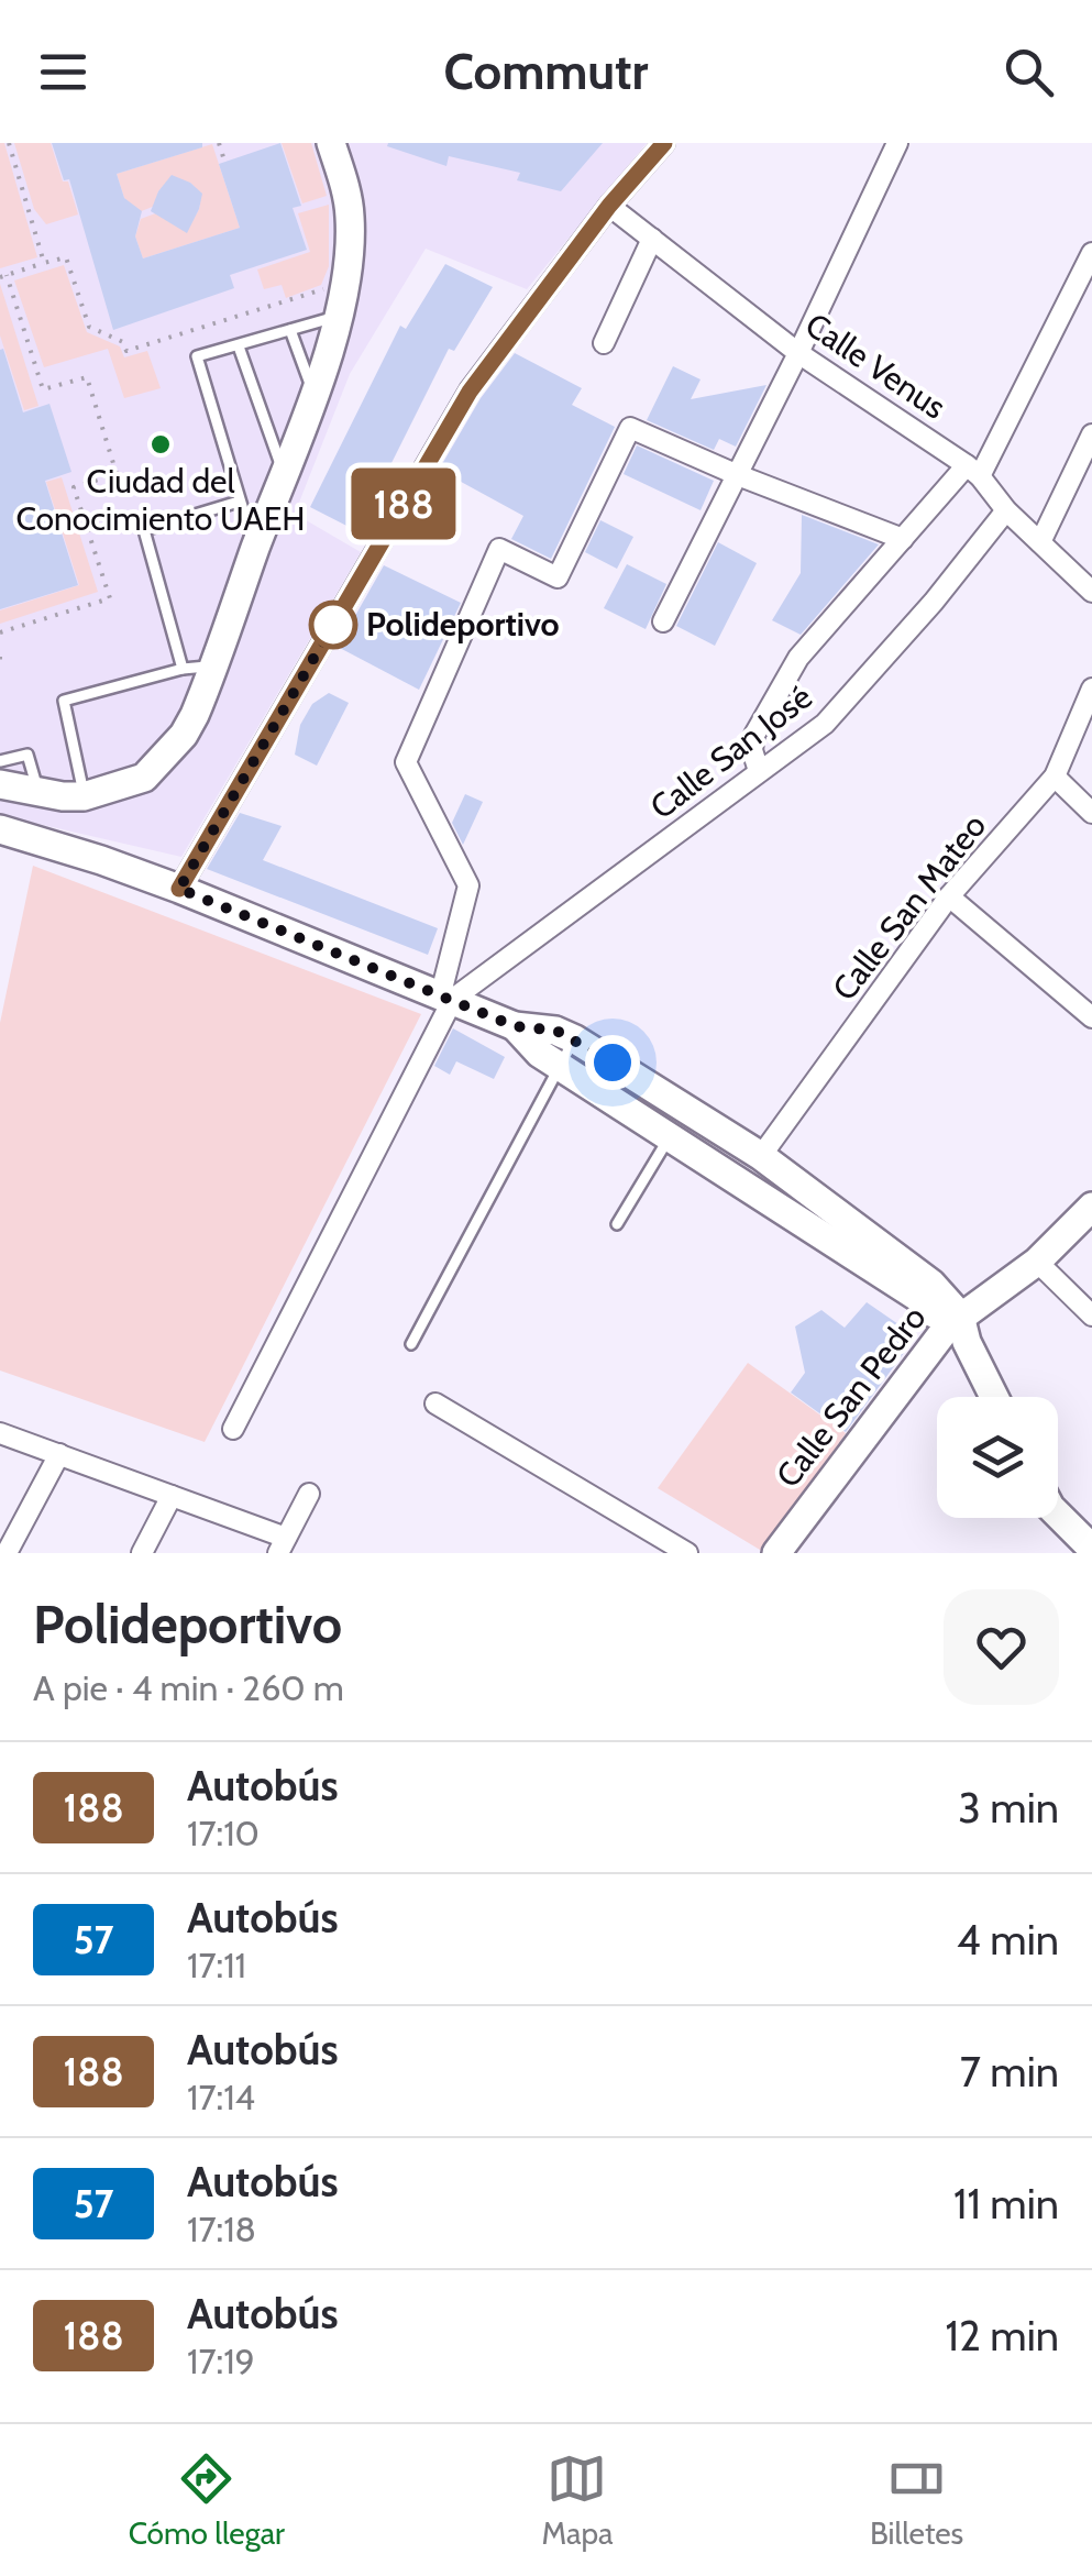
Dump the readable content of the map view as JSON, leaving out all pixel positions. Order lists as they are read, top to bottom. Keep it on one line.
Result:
{"streets":{"street":["Calle Venus","Calle San José","Calle San Mateo","Calle San Pedro"]},"crossings":[["Calle Venus","Calle San José"]],"places":["Ciudad del Conocimiento UAEH","Polideportivo"],"lines":["bus line 188"],"page":{"header":"Commutr","on_map":"188","heading":["Polideportivo","A pie · 4 min · 260 m"],"list":[{"mark":"188","name":"Autobús","note":"17:10","value":"3 min"},{"mark":"57","name":"Autobús","note":"17:11","value":"4 min"},{"mark":"188","name":"Autobús","note":"17:14","value":"7 min"},{"mark":"57","name":"Autobús","note":"17:18","value":"11 min"},{"mark":"188","name":"Autobús","note":"17:19","value":"12 min"}],"tabs":["Cómo llegar","Mapa","Billetes"]}}
